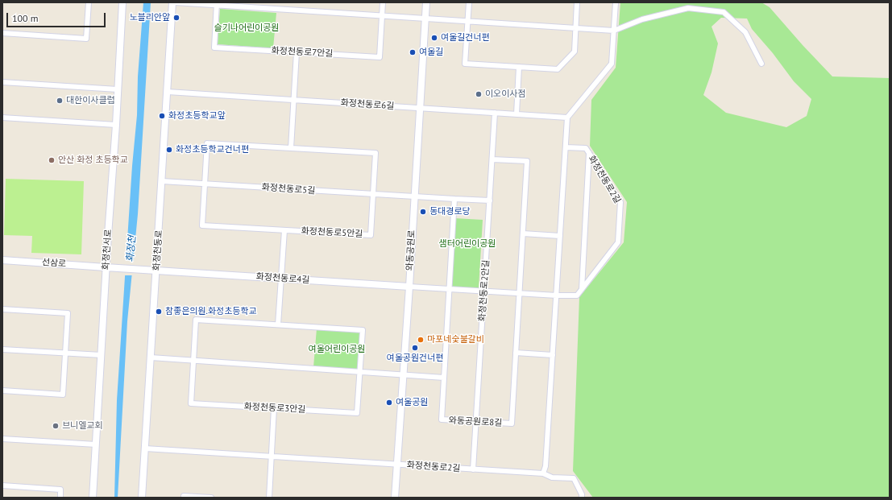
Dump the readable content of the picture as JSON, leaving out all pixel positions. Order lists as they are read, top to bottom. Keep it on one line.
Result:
{"streets":{"street":["화정천동로7안길","화정천동로6길","화정천동로2길","화정천동로5길","화정천동로5안길","화정천서로","화정천동로","와동공원로","선삼로","화정천동로4길","화정천동로2안길","화정천동로3안길","와동공원로8길"]},"crossings":[["화정천동로6길","화정천동로"],["화정천동로6길","와동공원로"],["화정천동로6길","화정천동로2안길"],["화정천동로2길","화정천동로"],["화정천동로2길","와동공원로"],["화정천동로2길","화정천동로2안길"],["화정천동로5길","화정천동로5안길"],["화정천동로5길","화정천동로"],["화정천동로5길","와동공원로"],["화정천서로","선삼로"],["화정천동로","화정천동로4길"],["와동공원로","화정천동로4길"],["선삼로","화정천동로4길"],["화정천동로2안길","와동공원로8길"]],"water":["화정천"],"parks":["슬기나어린이공원","샘터어린이공원","여울어린이공원"],"places":["노블리안앞","여울길건너편","여울길","이오이사점","대한이사클럽","화정초등학교앞","화정초등학교건너편","안산 화정 초등학교","동대경로당","참좋은의원.화정초등학교","마포네숯불갈비","여울공원건너편","여울공원","브니엘교회"],"scale_bar":"100 m"}
